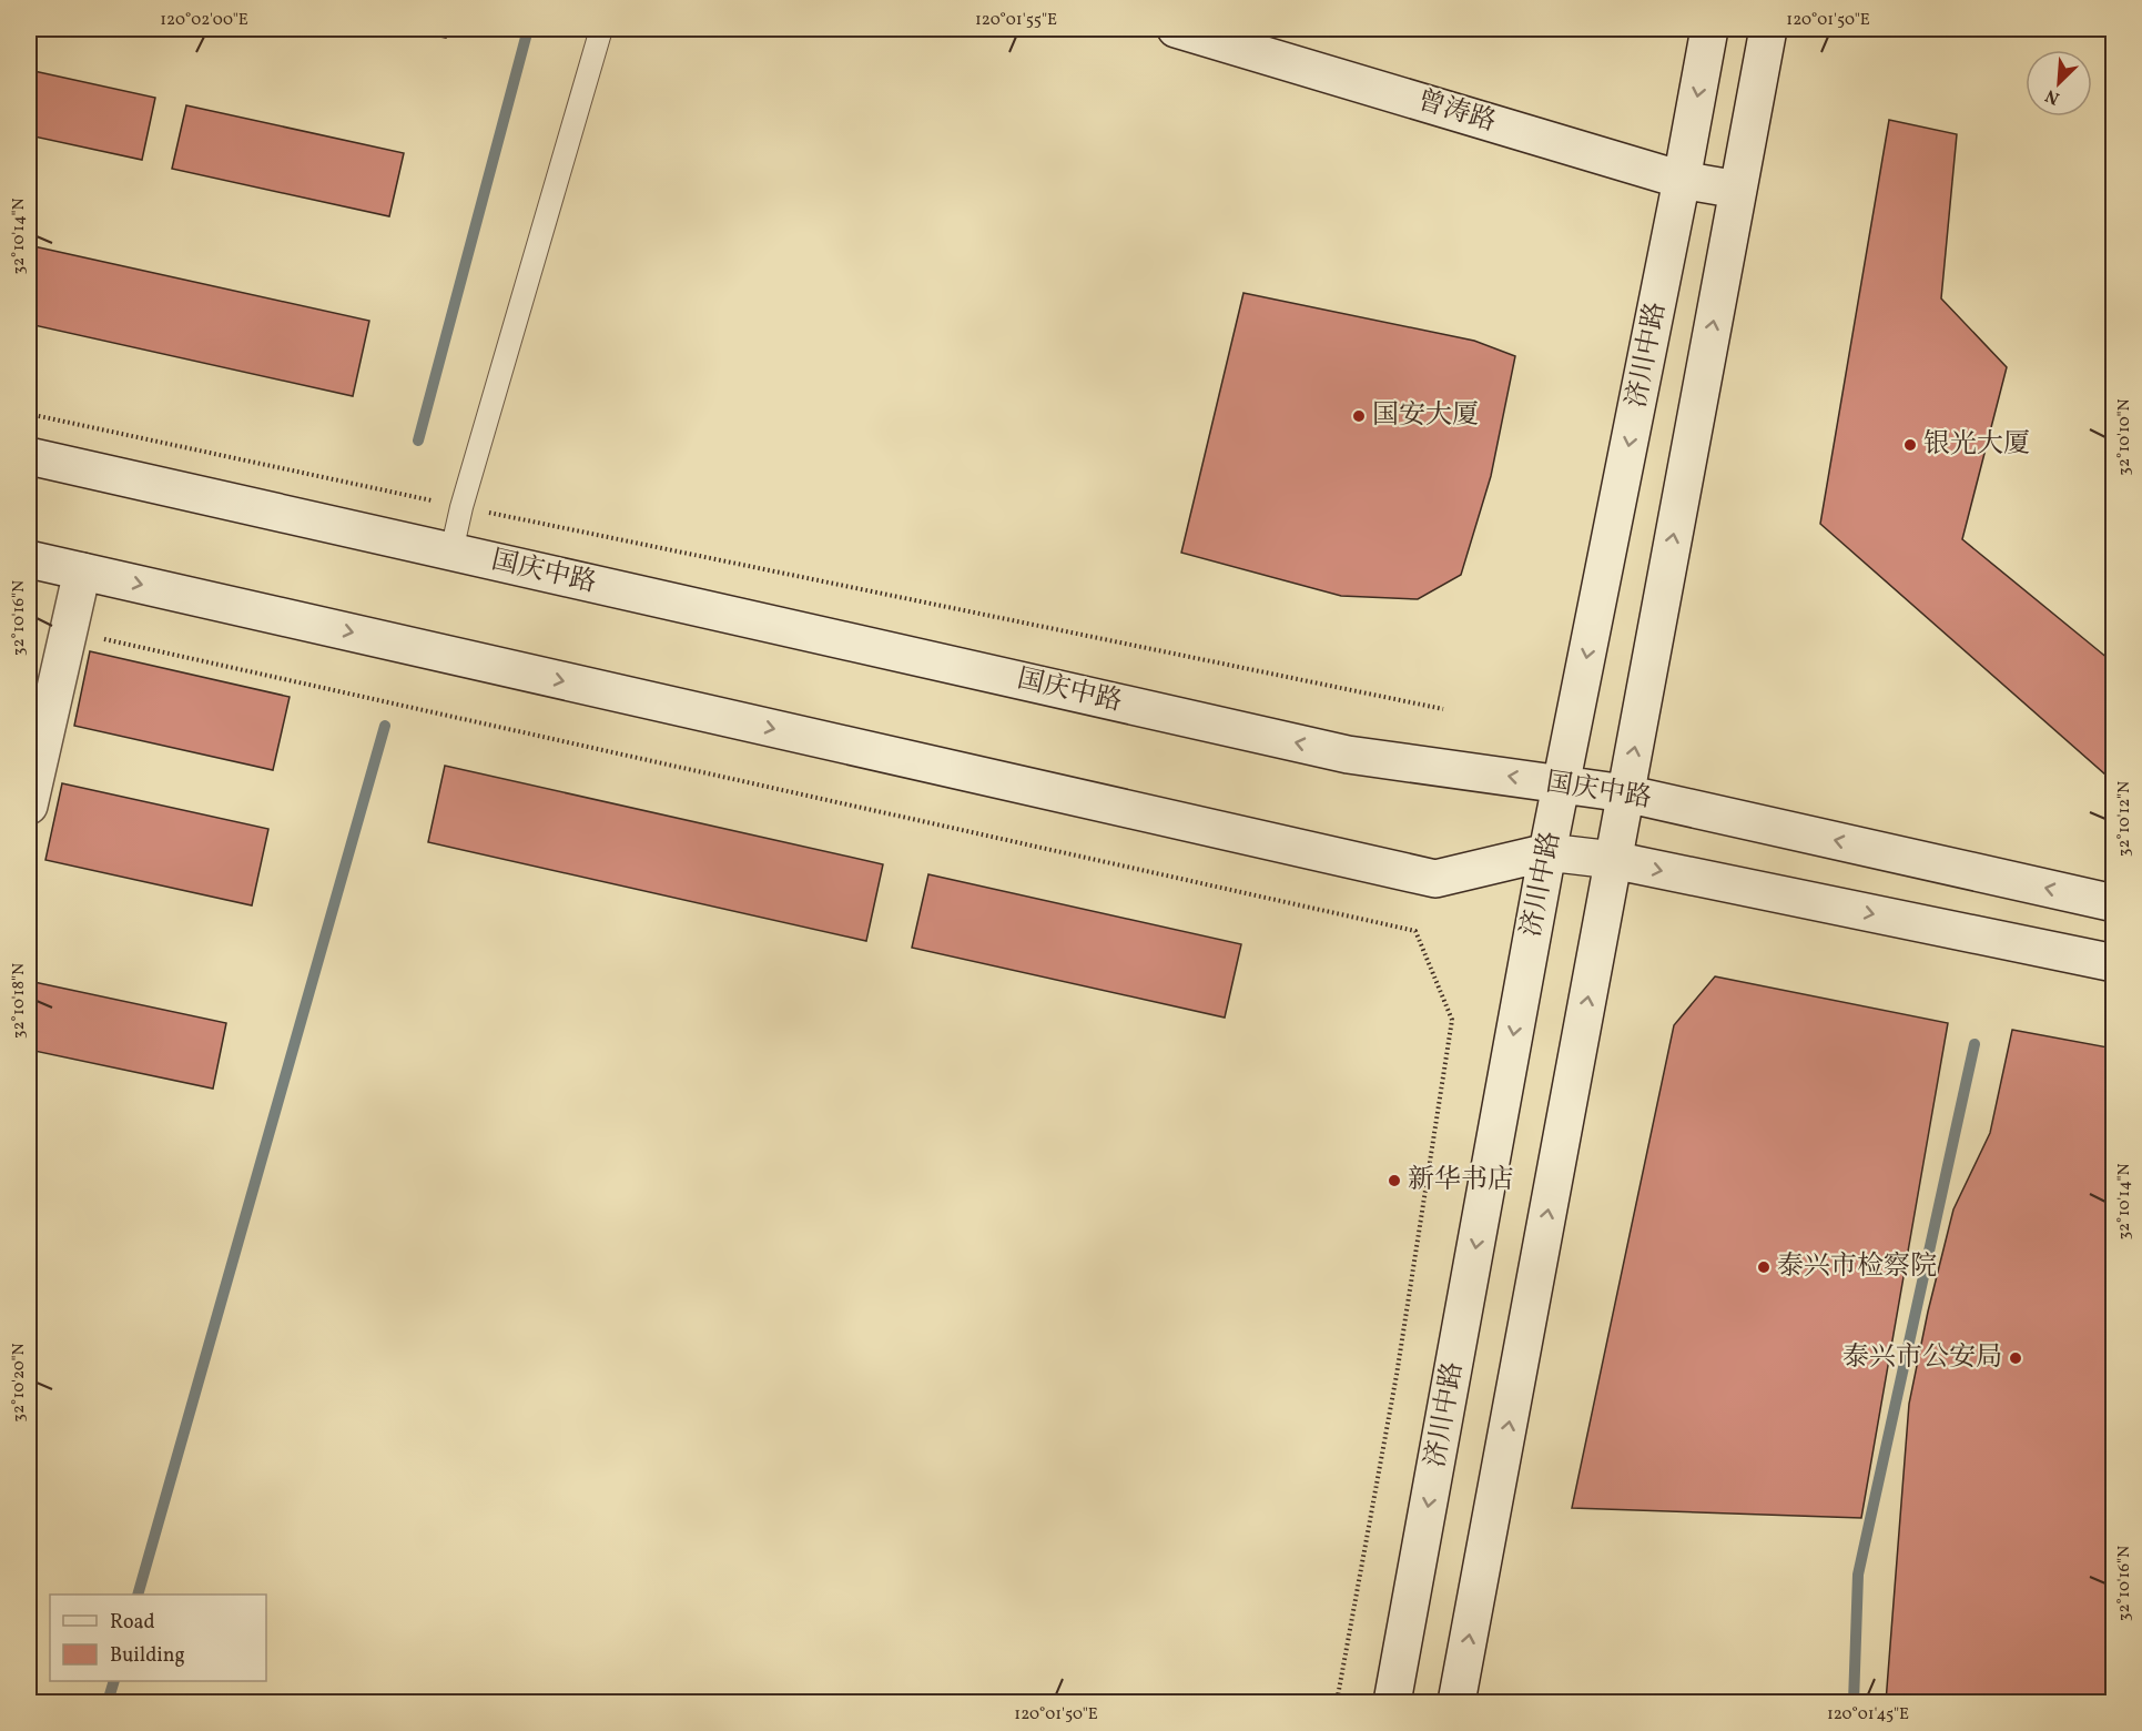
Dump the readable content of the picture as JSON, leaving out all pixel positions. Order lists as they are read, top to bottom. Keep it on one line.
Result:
{"streets":{"main road":["曾涛路","济川中路","国庆中路"]},"crossings":[["曾涛路","济川中路"],["济川中路","国庆中路"]],"places":["国安大厦","银光大厦","新华书店","泰兴市检察院","泰兴市公安局"],"legend":["Road","Building"],"north":"bottom left","coordinates":["120°02'00\"E","120°01'55\"E","120°01'50\"E","32°10'14\"N","32°10'10\"N","32°10'16\"N","32°10'12\"N","32°10'18\"N","32°10'20\"N","120°01'45\"E"]}
